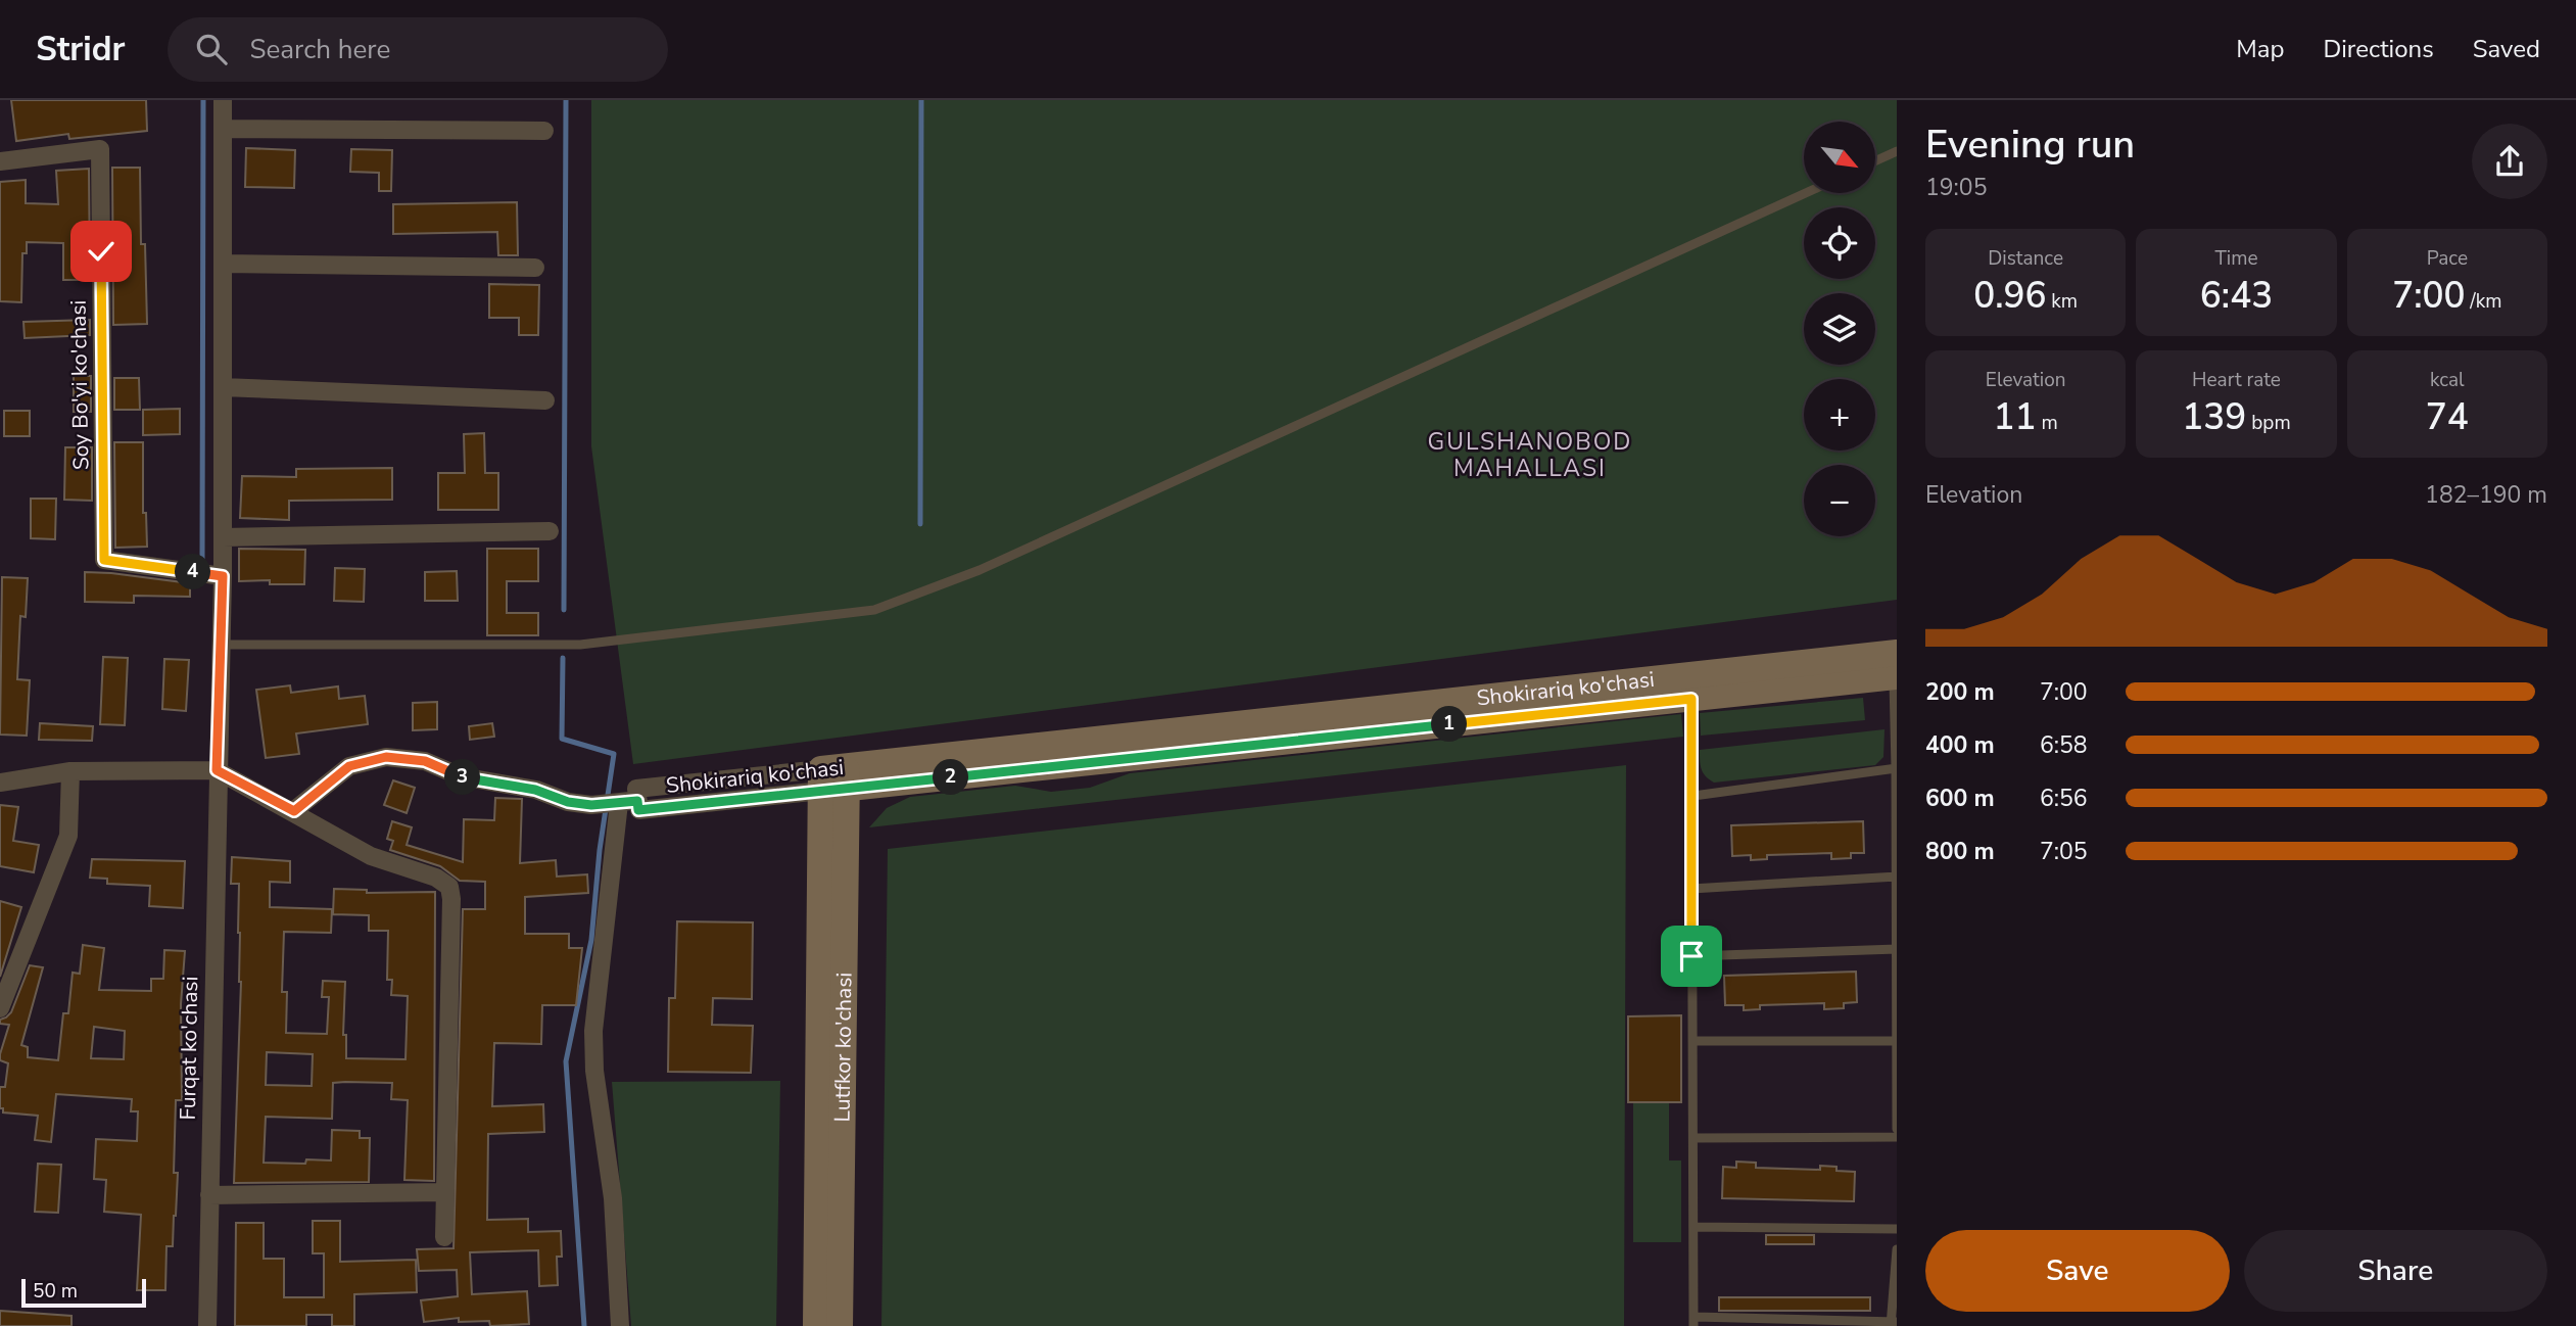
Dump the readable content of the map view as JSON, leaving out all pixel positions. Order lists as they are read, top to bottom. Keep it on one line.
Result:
{"streets":{"main road":["Shokirariq ko'chasi","Lutfkor ko'chasi"],"street":["Soy Bo'yi ko'chasi","Furqat ko'chasi"]},"crossings":[["Soy Bo'yi ko'chasi","Furqat ko'chasi"],["Shokirariq ko'chasi","Lutfkor ko'chasi"]],"districts":["GULSHANOBOD MAHALLASI"],"scale_bar":"50 m","north":"bottom right","page":{"header":"Stridr","search":"Search here","nav":["Map","Directions","Saved"],"heading":["Evening run","19:05"],"map_buttons":["+","−"],"stats":[["Distance","0.96 km"],["Time","6:43"],["Pace","7:00 /km"],["Elevation","11 m"],["Heart rate","139 bpm"],["kcal","74"]],"chart":["Elevation","182–190 m"],"pins":["4","1","2","3"],"list":[{"name":"200 m","note":"7:00"},{"name":"400 m","note":"6:58"},{"name":"600 m","note":"6:56"},{"name":"800 m","note":"7:05"}],"buttons":["Save","Share"],"scale":"50 m"}}
